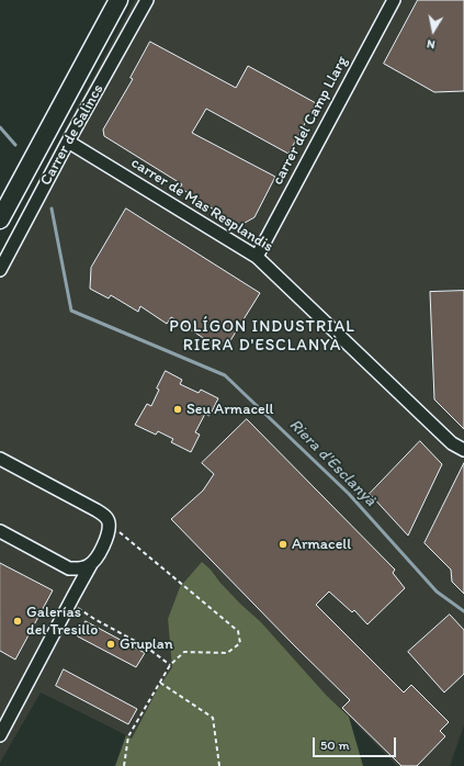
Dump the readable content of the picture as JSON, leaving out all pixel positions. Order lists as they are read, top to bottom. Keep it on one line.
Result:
{"streets":{"main road":["Carrer de Salincs"],"street":["carrer del Camp Llarg","carrer de Mas Resplandis"]},"crossings":[["carrer del Camp Llarg","carrer de Mas Resplandis"],["Carrer de Salincs","carrer de Mas Resplandis"]],"districts":["POLÍGON INDUSTRIAL RIERA D'ESCLANYÀ"],"water":["Riera d'Esclanyà"],"places":["Seu Armacell","Armacell","Galerías del Tresillo","Gruplan"],"scale_bar":"50 m","north":"bottom"}
